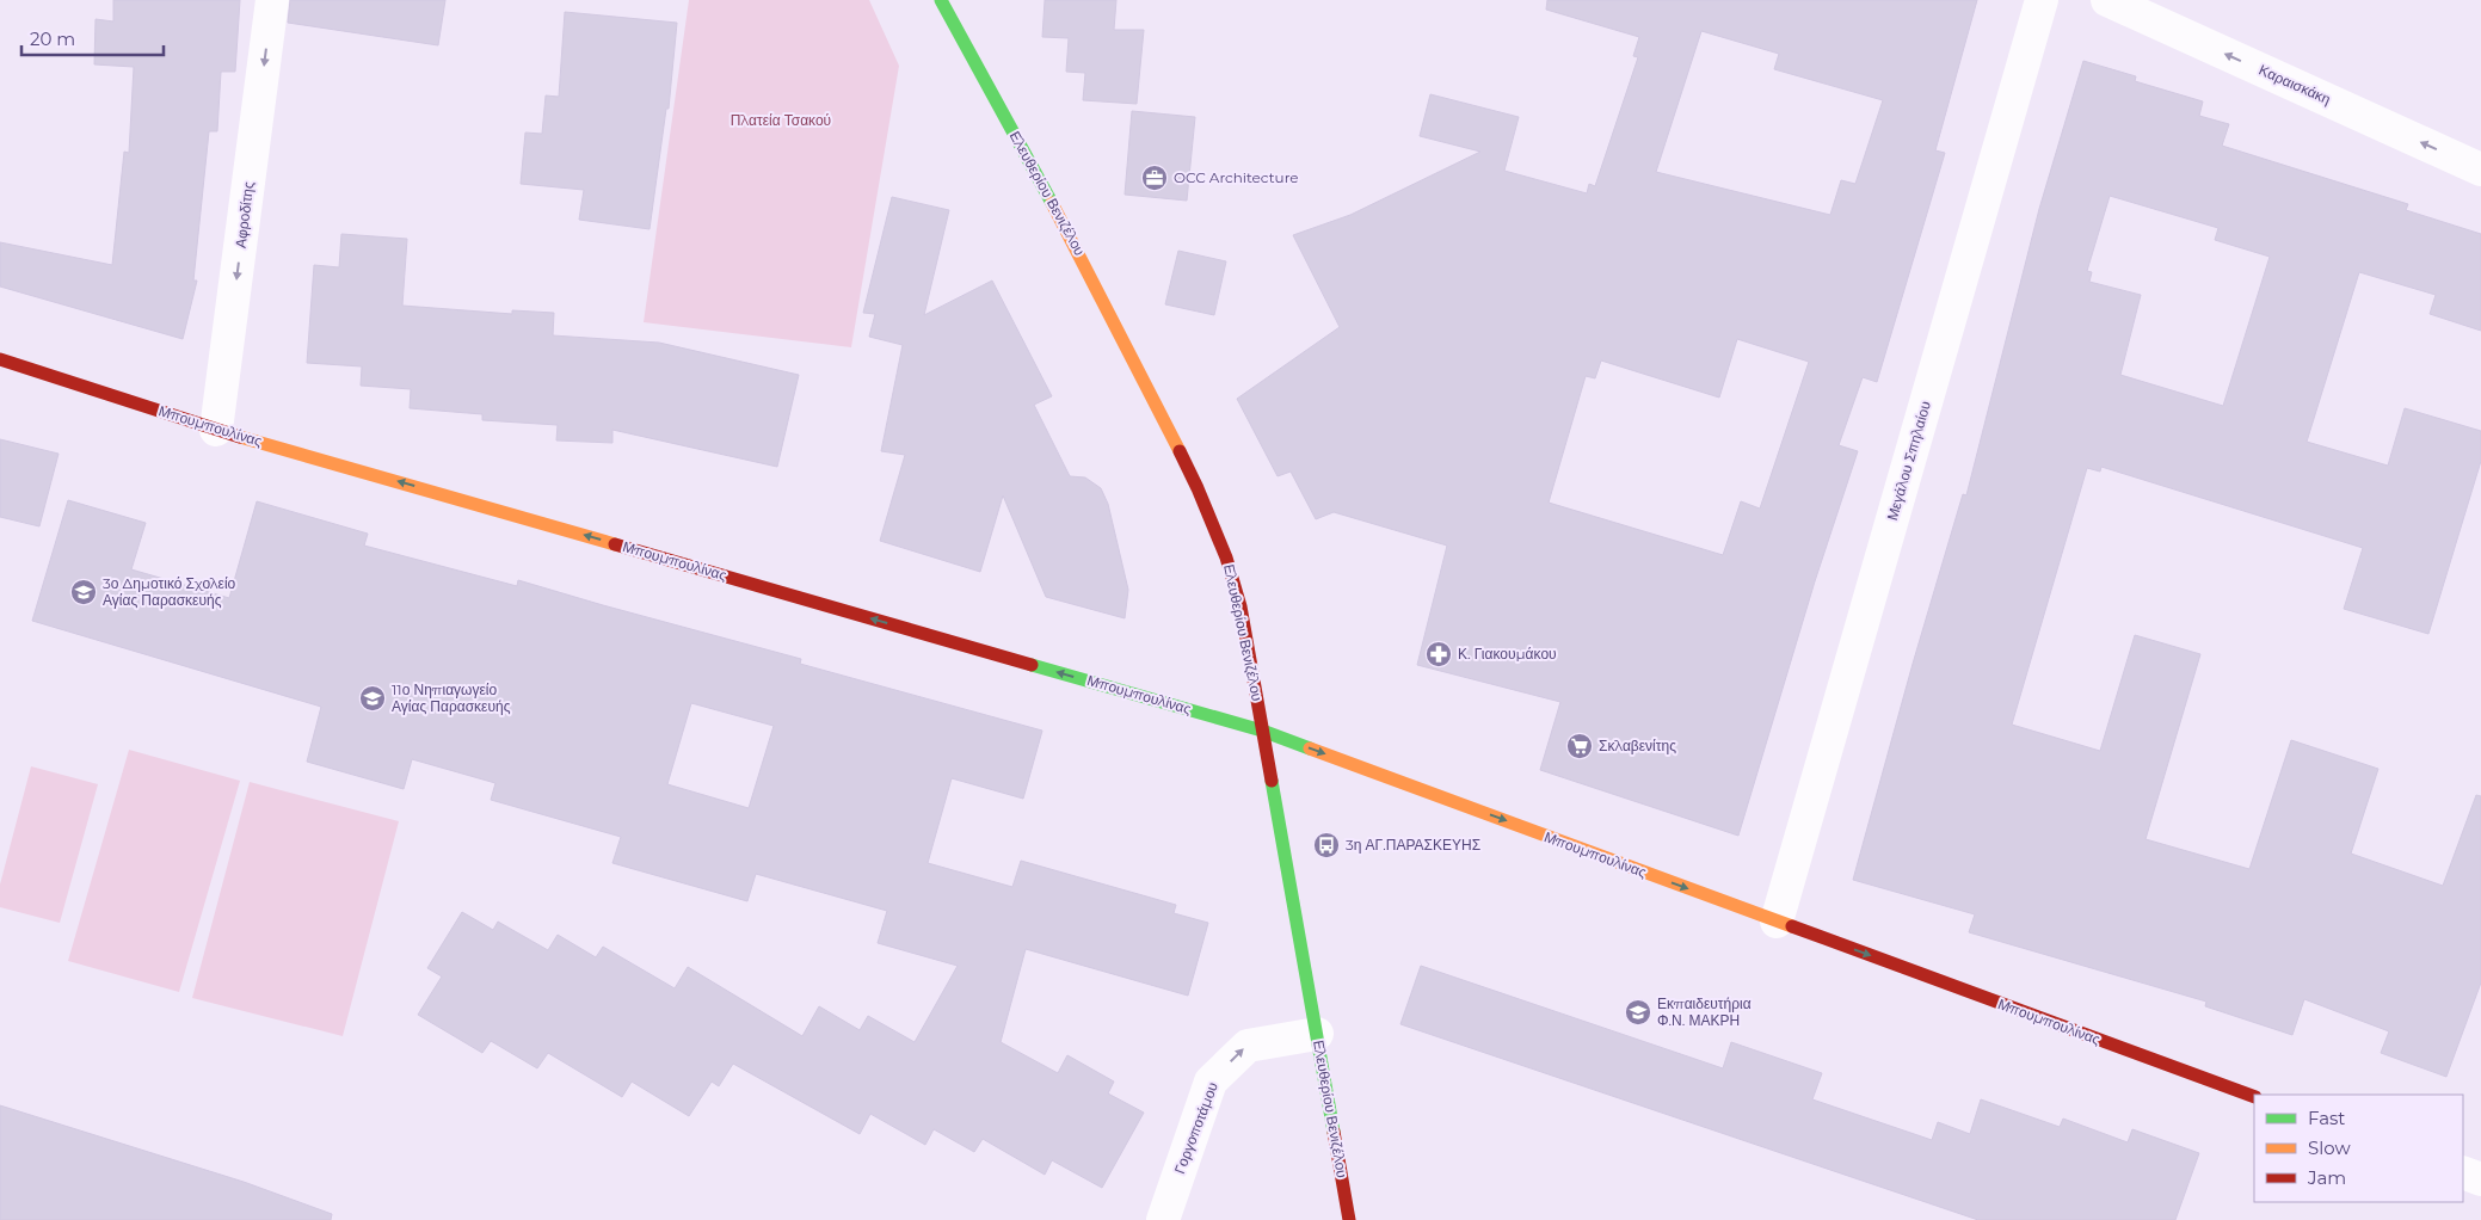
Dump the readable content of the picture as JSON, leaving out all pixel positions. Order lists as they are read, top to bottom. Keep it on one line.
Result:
{"streets":{"street":["Καραισκάκη","Ελευθερίου Βενιζέλου","Αφροδίτης","Μπουμπουλίνας","Μεγάλου Σπηλαίου","Γοργοποτάμου"]},"crossings":[["Ελευθερίου Βενιζέλου","Μπουμπουλίνας"],["Ελευθερίου Βενιζέλου","Γοργοποτάμου"],["Αφροδίτης","Μπουμπουλίνας"],["Μπουμπουλίνας","Μεγάλου Σπηλαίου"]],"one_way":["Καραισκάκη","Αφροδίτης","Γοργοποτάμου"],"parks":["Πλατεία Τσακού"],"places":{"office":["OCC Architecture"],"school or university":["3ο Δημοτικό Σχολείο Αγίας Παρασκευής","11ο Νηπιαγωγείο Αγίας Παρασκευής","Εκπαιδευτήρια Φ.Ν. ΜΑΚΡΗ"],"pharmacy":["Κ. Γιακουμάκου"],"supermarket":["Σκλαβενίτης"],"bus stop":["3η ΑΓ.ΠΑΡΑΣΚΕΥΗΣ"]},"legend":["Fast","Slow","Jam"],"scale_bar":"20 m"}
